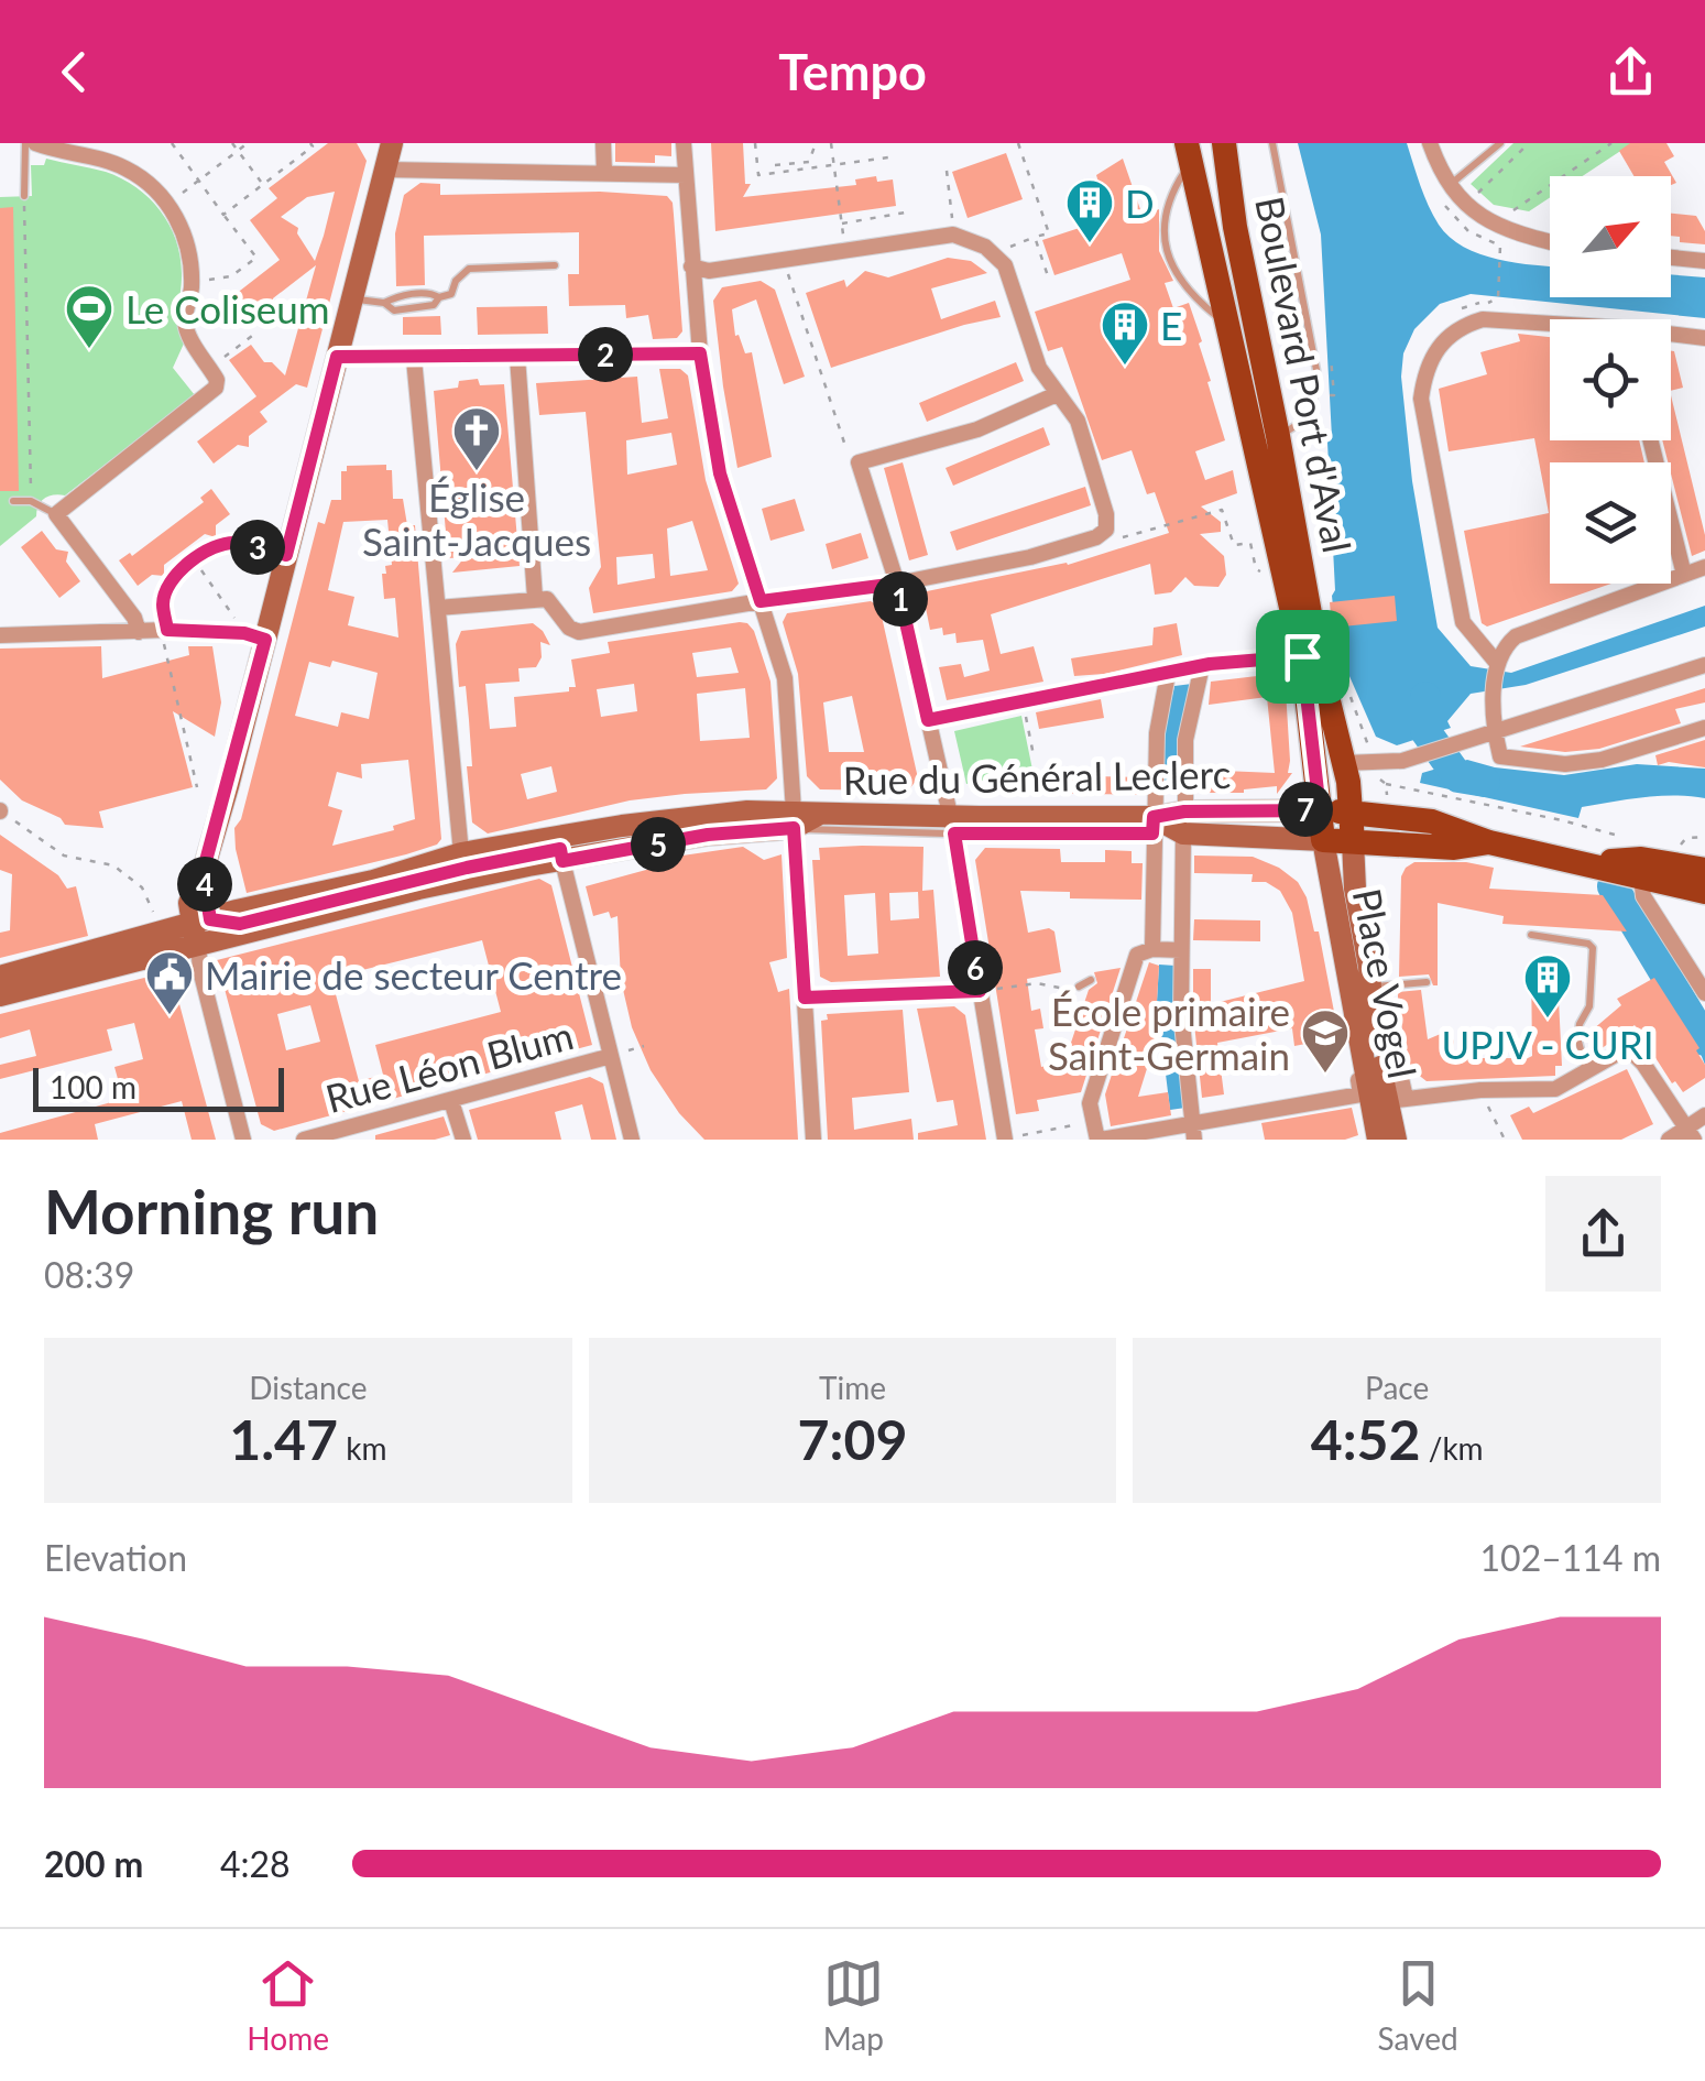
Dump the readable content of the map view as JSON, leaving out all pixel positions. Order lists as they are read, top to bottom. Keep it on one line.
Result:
{"streets":{"main road":["Boulevard Port d'Aval","Rue du Général Leclerc","Place Vogel"],"street":["Rue Léon Blum"]},"crossings":[["Boulevard Port d'Aval","Rue du Général Leclerc"],["Boulevard Port d'Aval","Place Vogel"],["Rue du Général Leclerc","Place Vogel"]],"places":{"building":["D","E","UPJV - CURI"],"sports":["Le Coliseum"],"church":["Église Saint-Jacques"],"public building":["Mairie de secteur Centre"],"school or university":["École primaire Saint-Germain"]},"scale_bar":"100 m","north":"top right","page":{"header":"Tempo","pins":["2","3","1","7","5","4","6"],"scale":"100 m","heading":["Morning run","08:39"],"stats":[["Distance","1.47 km"],["Time","7:09"],["Pace","4:52 /km"]],"chart":["Elevation","102–114 m"],"list":[{"name":"200 m","note":"4:28"}],"tabs":["Home","Map","Saved"]}}
